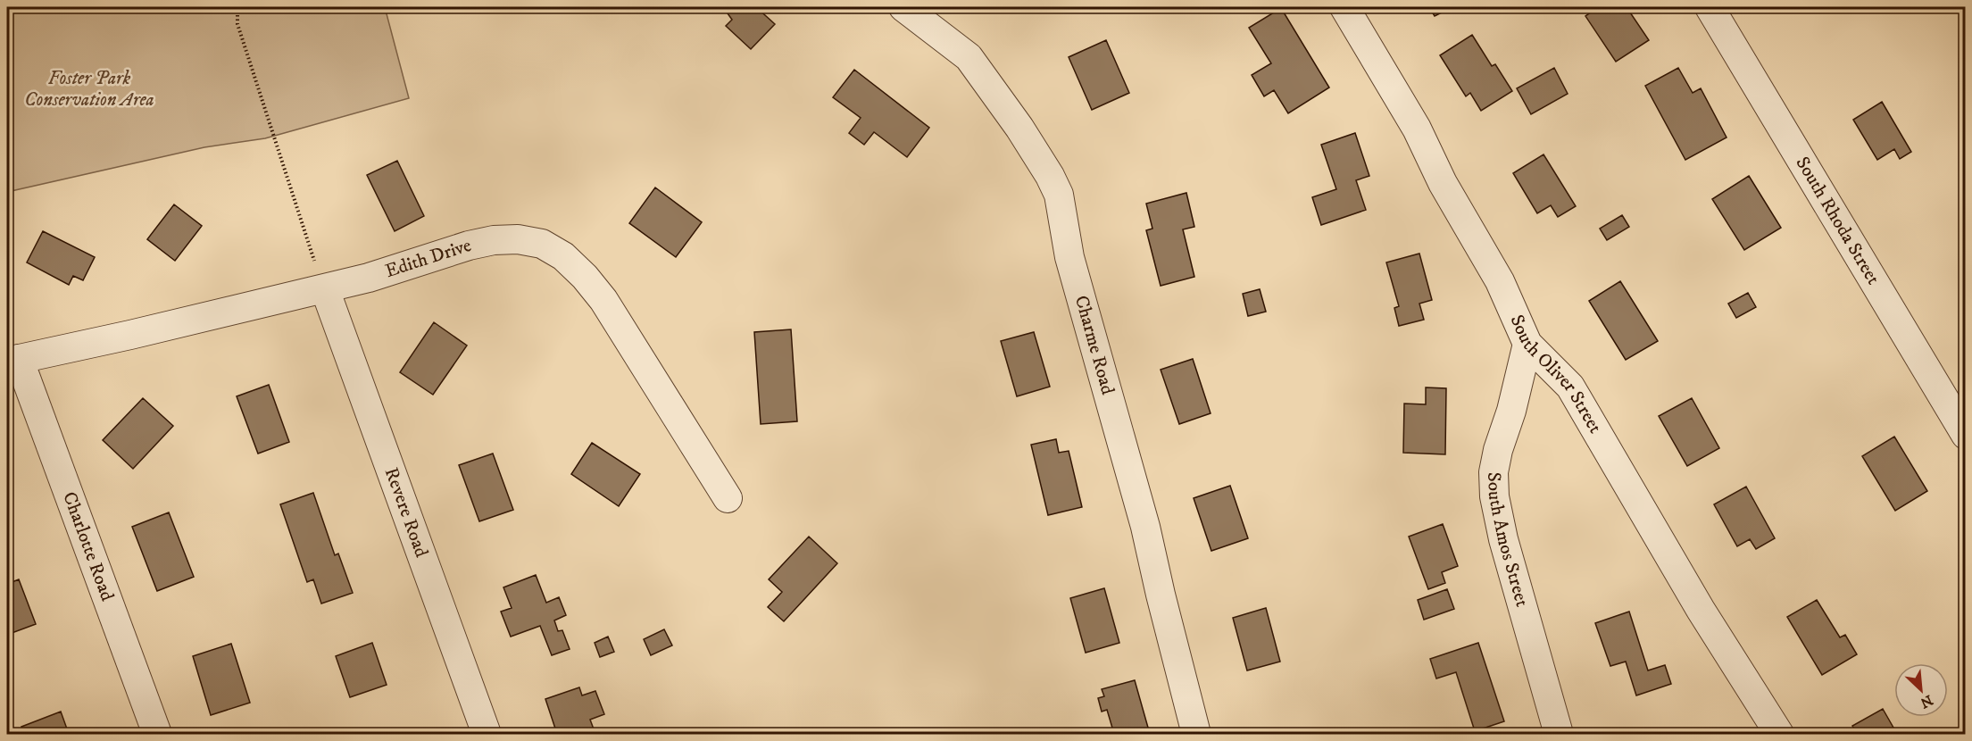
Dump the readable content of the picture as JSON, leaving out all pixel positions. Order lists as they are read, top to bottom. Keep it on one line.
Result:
{"streets":{"street":["South Rhoda Street","Edith Drive","Charme Road","South Oliver Street","Revere Road","South Amos Street","Charlotte Road"]},"crossings":[["Edith Drive","Revere Road"],["Edith Drive","Charlotte Road"],["South Oliver Street","South Amos Street"]],"parks":["Foster Park Conservation Area"],"north":"bottom right"}
